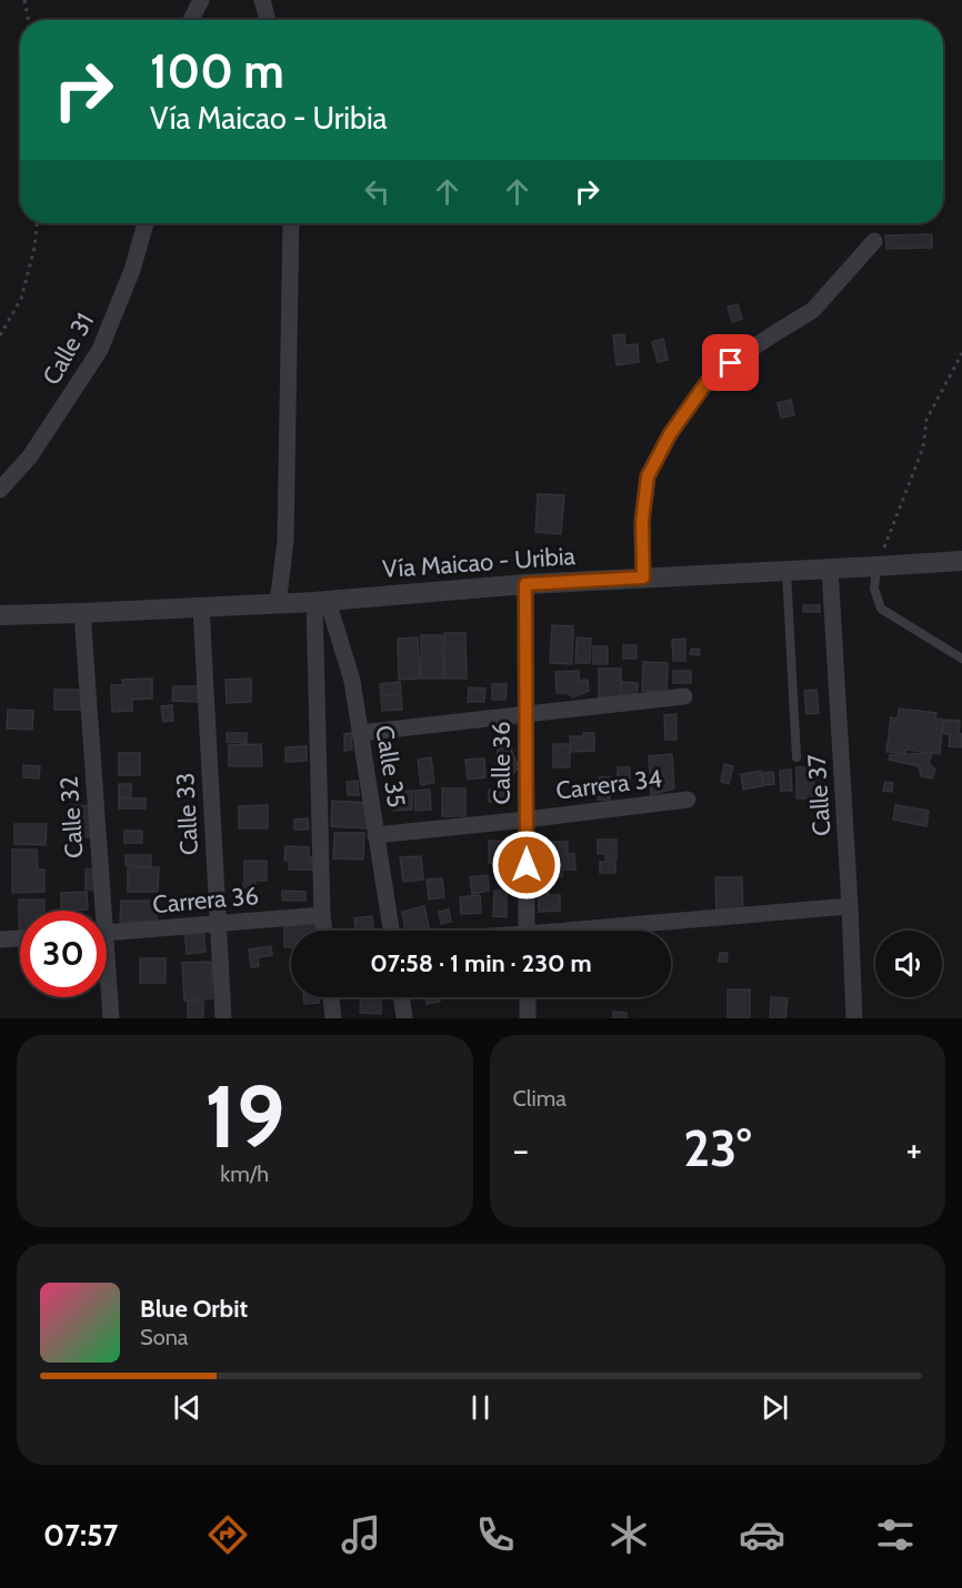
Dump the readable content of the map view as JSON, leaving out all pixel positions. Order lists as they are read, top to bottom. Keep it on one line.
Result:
{"streets":{"street":["Calle 31","Vía Maicao - Uribia","Calle 36","Calle 35","Carrera 34","Calle 37","Calle 33","Calle 32","Carrera 36"]},"crossings":[["Vía Maicao - Uribia","Calle 36"],["Vía Maicao - Uribia","Calle 35"],["Vía Maicao - Uribia","Calle 37"],["Vía Maicao - Uribia","Calle 33"],["Vía Maicao - Uribia","Calle 32"],["Calle 36","Carrera 34"],["Calle 35","Carrera 34"],["Calle 33","Carrera 36"]],"page":{"turn":["100 m","Vía Maicao - Uribia"],"limit":"30","trip":"07:58 · 1 min · 230 m","tile":[["19","km/h"],"Clima"],"heat":["−","23°","+"],"song":["Blue Orbit","Sona"],"tabs":"07:57"}}
